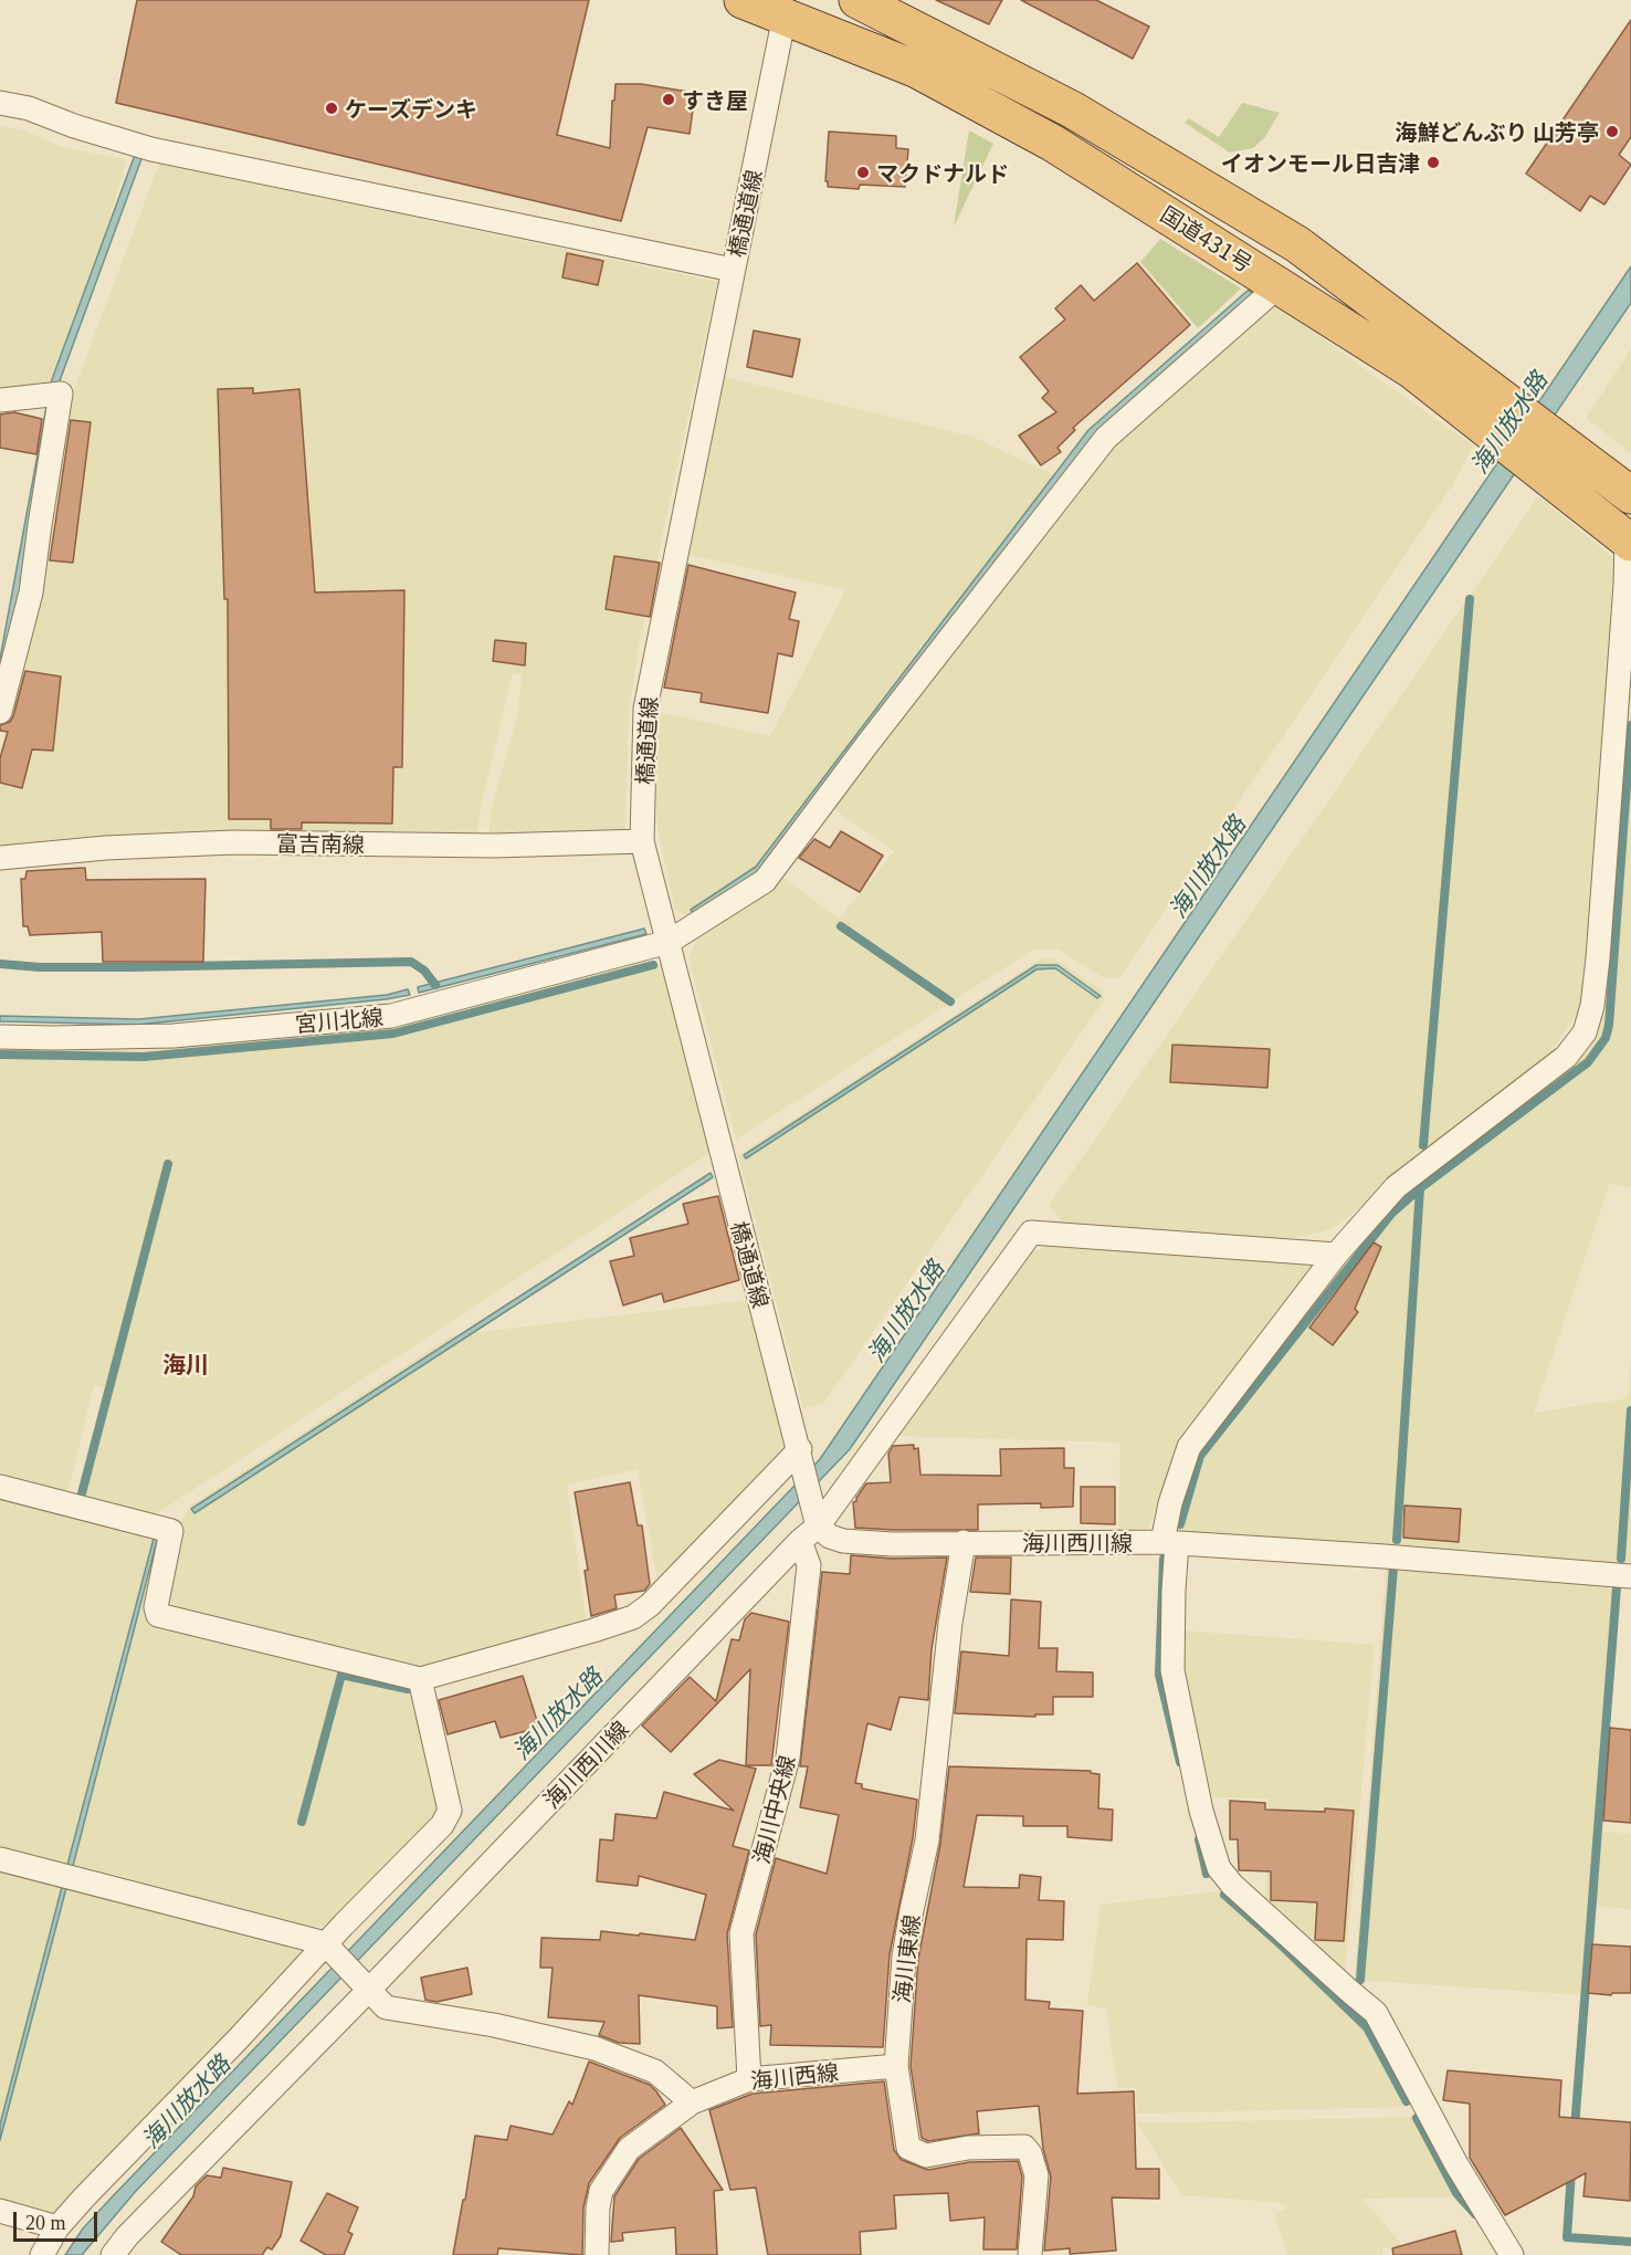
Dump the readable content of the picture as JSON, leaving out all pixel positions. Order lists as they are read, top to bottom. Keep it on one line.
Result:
{"streets":{"highway":["国道431号"],"street":["橋通道線","富吉南線","宮川北線","海川西川線","海川中央線","海川東線","海川西線"]},"crossings":[["橋通道線","国道431号"],["橋通道線","富吉南線"],["橋通道線","宮川北線"],["橋通道線","海川西川線"],["橋通道線","海川中央線"],["国道431号","宮川北線"],["海川西川線","海川中央線"],["海川西川線","海川東線"],["海川中央線","海川西線"],["海川東線","海川西線"]],"districts":["海川"],"water":["海川放水路"],"places":["すき屋","ケーズデンキ","海鮮どんぶり 山芳亭","イオンモール日吉津","マクドナルド"],"scale_bar":"20 m"}
